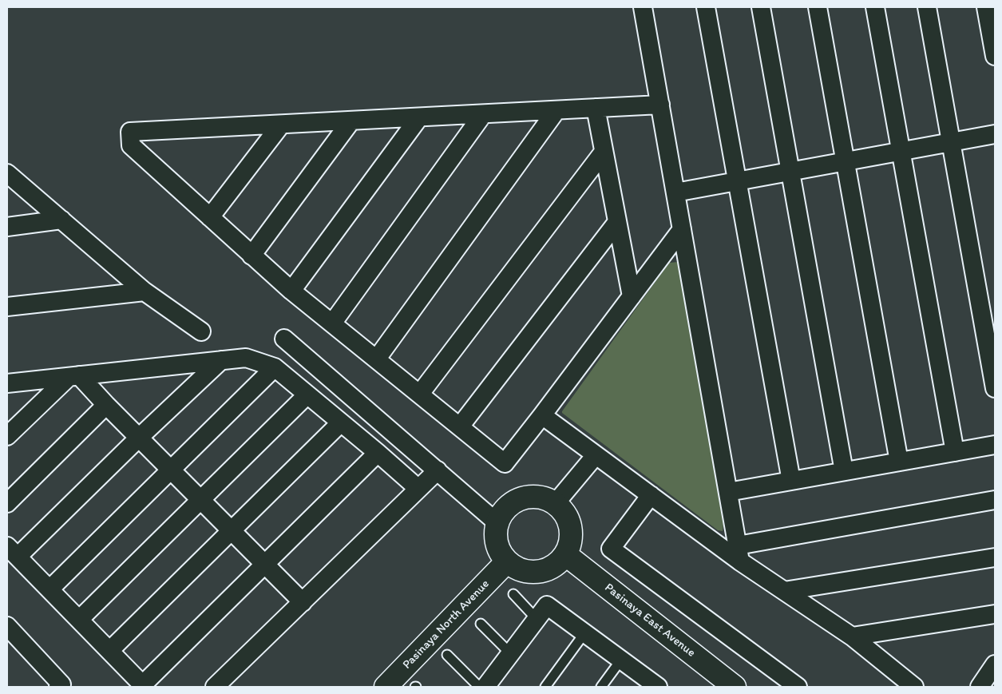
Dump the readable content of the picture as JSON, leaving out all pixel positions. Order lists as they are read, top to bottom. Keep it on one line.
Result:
{"streets":{"street":["Pasinaya East Avenue","Pasinaya North Avenue"]},"crossings":[["Pasinaya East Avenue","Pasinaya North Avenue"]]}
